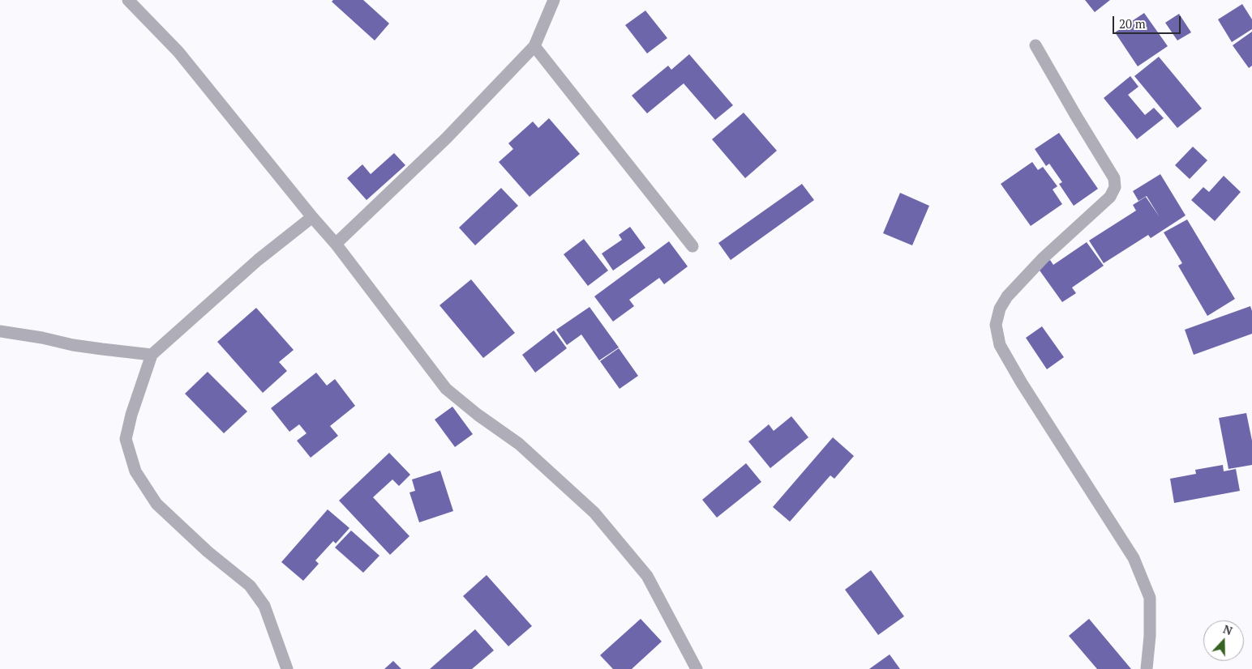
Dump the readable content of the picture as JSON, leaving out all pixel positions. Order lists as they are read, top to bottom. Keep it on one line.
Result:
{"scale_bar":"20 m","north":"top"}
